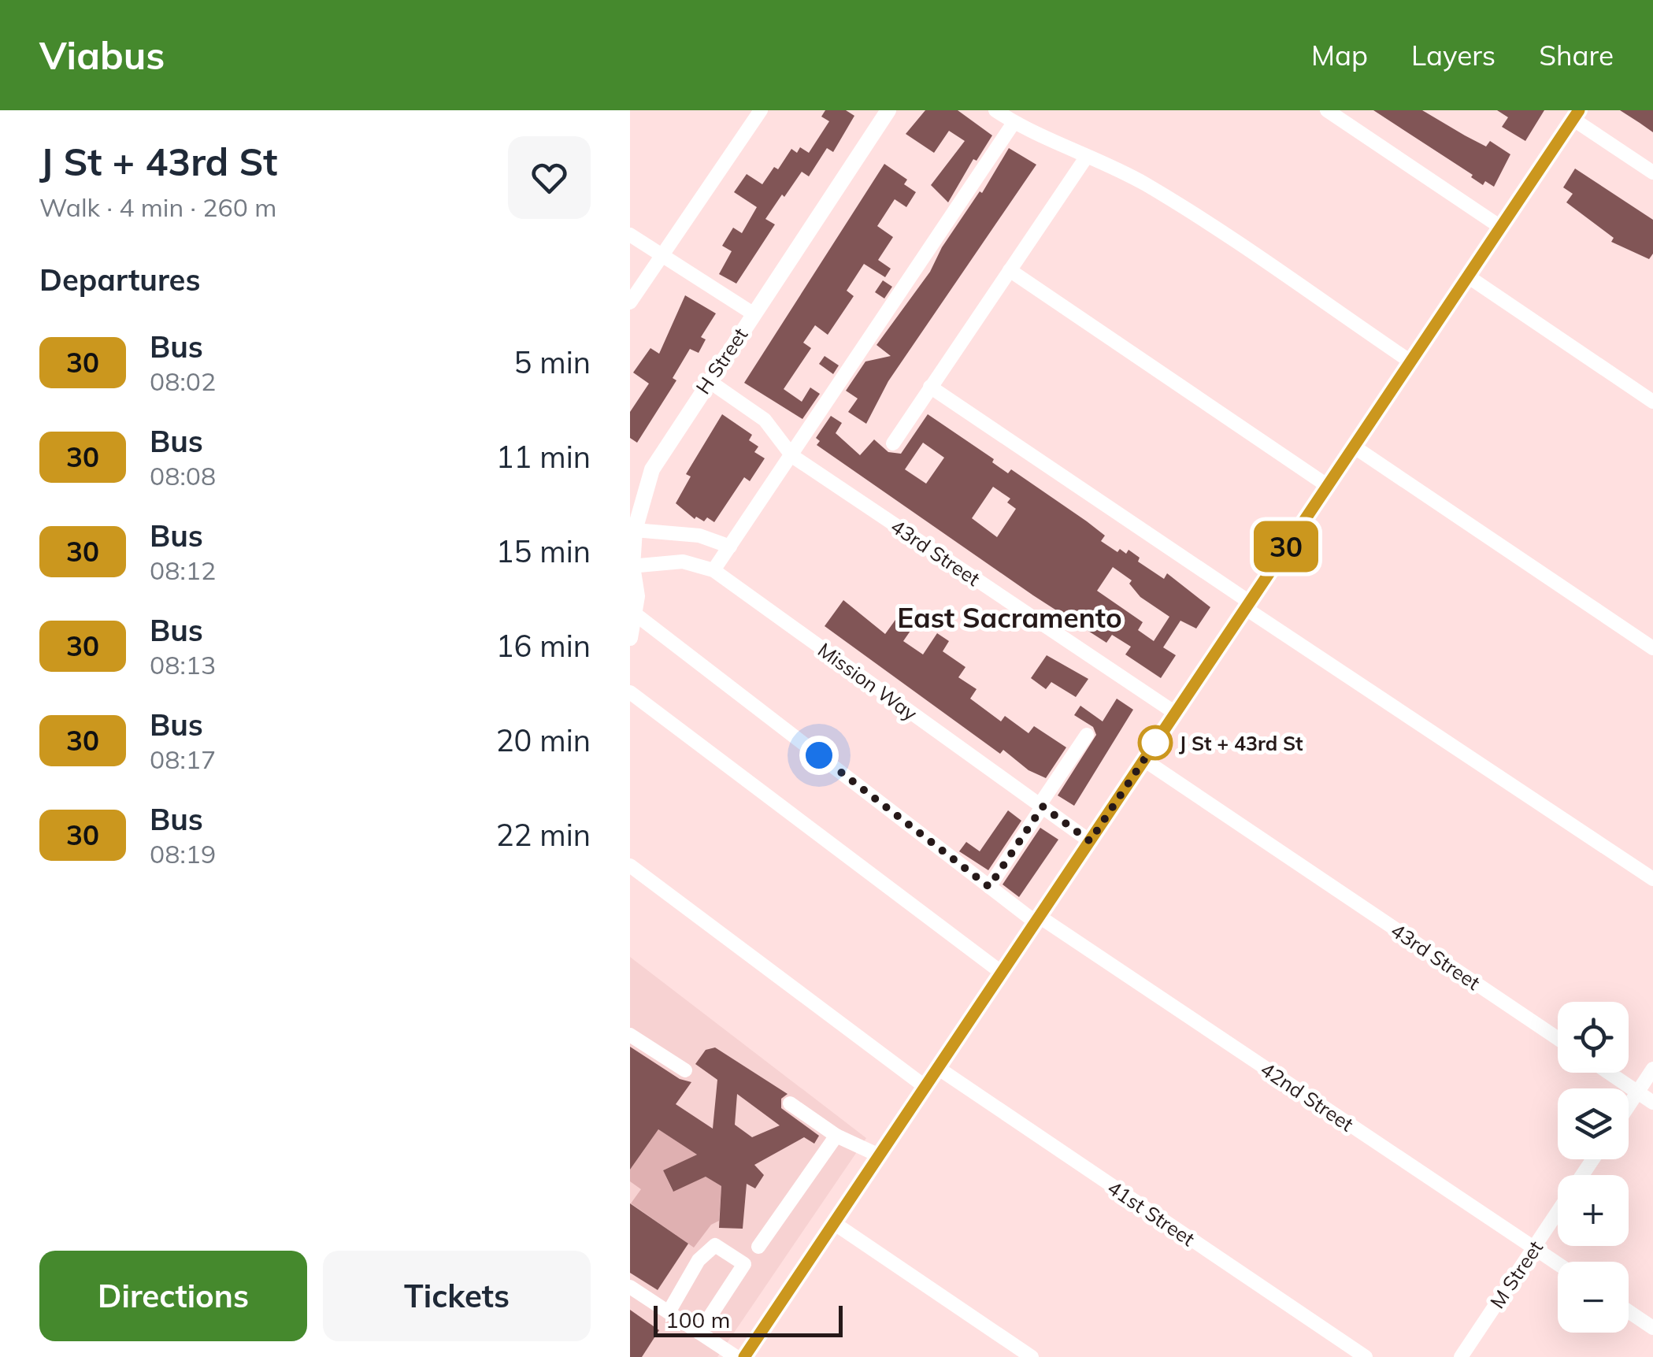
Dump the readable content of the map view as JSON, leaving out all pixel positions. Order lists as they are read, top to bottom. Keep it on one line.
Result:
{"streets":{"main road":["H Street"],"street":["43rd Street","Mission Way","42nd Street","41st Street","M Street"]},"crossings":[["H Street","43rd Street"],["H Street","Mission Way"],["H Street","42nd Street"],["42nd Street","M Street"]],"districts":["East Sacramento"],"places":["J St + 43rd St"],"lines":["bus line 30"],"scale_bar":"100 m","page":{"header":"Viabus","nav":["Map","Layers","Share"],"heading":[["J St + 43rd St","Walk · 4 min · 260 m"],"Departures"],"on_map":"30","list":[{"mark":"30","name":"Bus","note":"08:02","value":"5 min"},{"mark":"30","name":"Bus","note":"08:08","value":"11 min"},{"mark":"30","name":"Bus","note":"08:12","value":"15 min"},{"mark":"30","name":"Bus","note":"08:13","value":"16 min"},{"mark":"30","name":"Bus","note":"08:17","value":"20 min"},{"mark":"30","name":"Bus","note":"08:19","value":"22 min"}],"map_buttons":["+","−"],"buttons":["Directions","Tickets"],"scale":"100 m"}}
